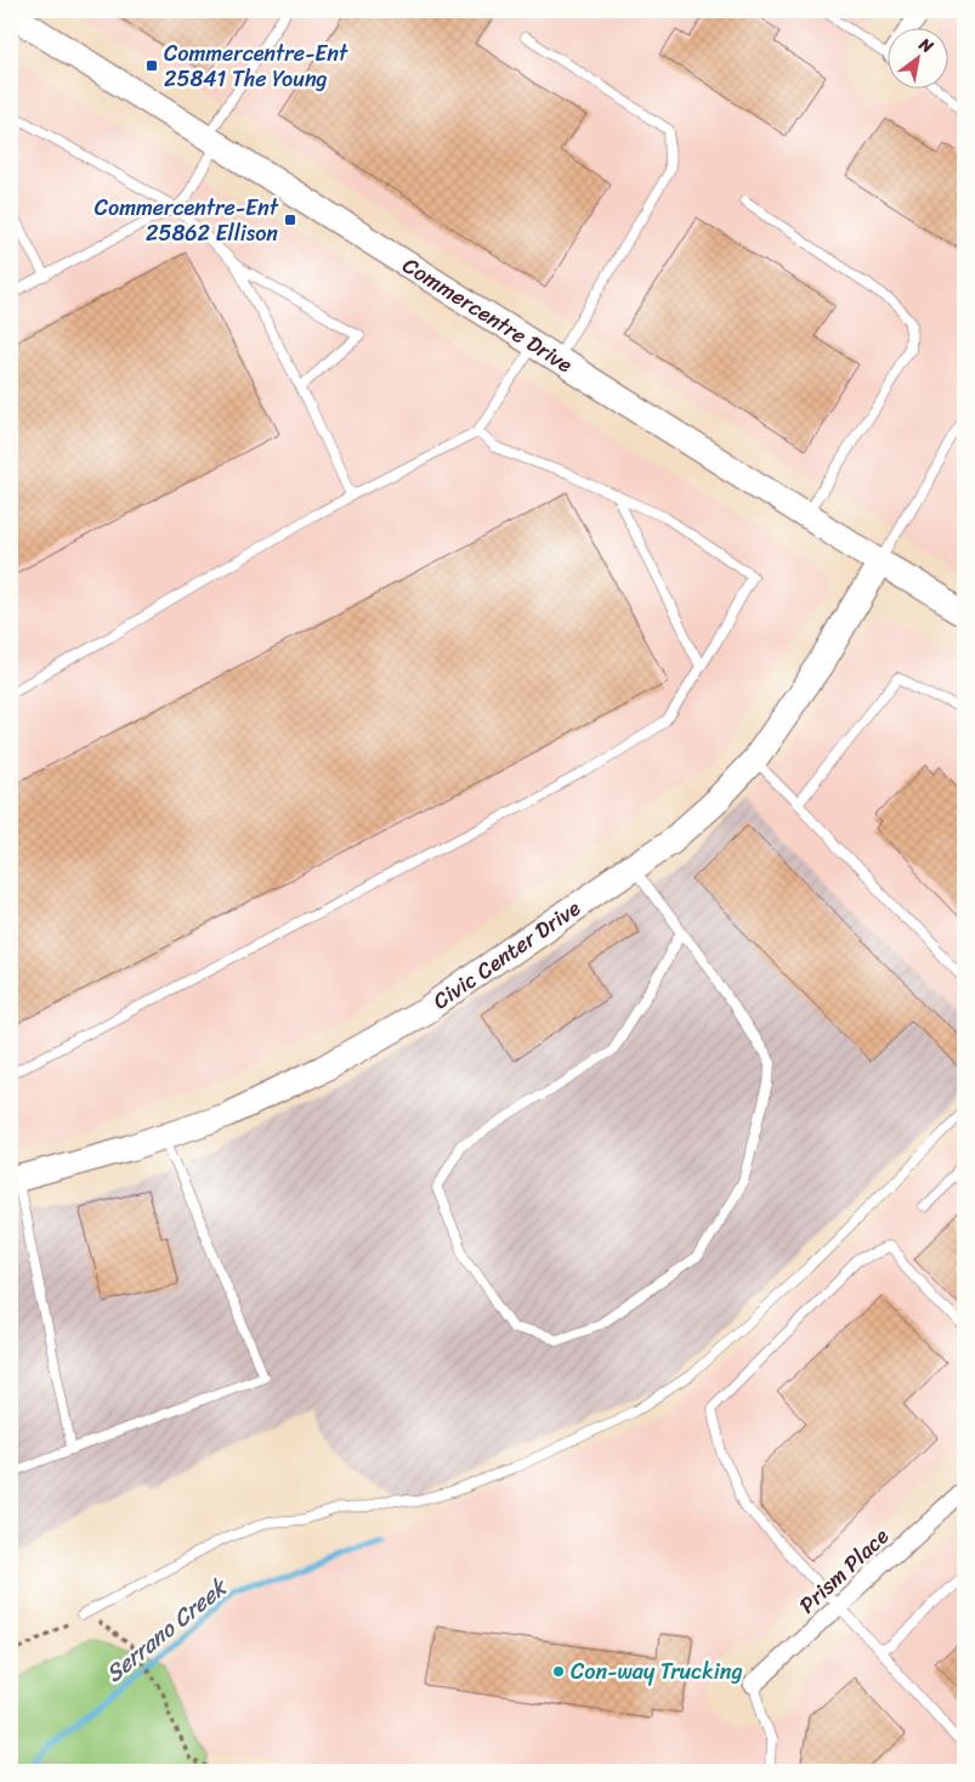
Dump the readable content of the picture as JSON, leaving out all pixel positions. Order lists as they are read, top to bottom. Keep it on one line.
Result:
{"streets":{"street":["Commercentre Drive","Civic Center Drive","Prism Place"]},"crossings":[["Commercentre Drive","Civic Center Drive"]],"water":["Serrano Creek"],"places":{"transit":["Commercentre-Ent 25841 The Young","Commercentre-Ent 25862 Ellison"],"other":["Con-way Trucking"]},"north":"top right"}
